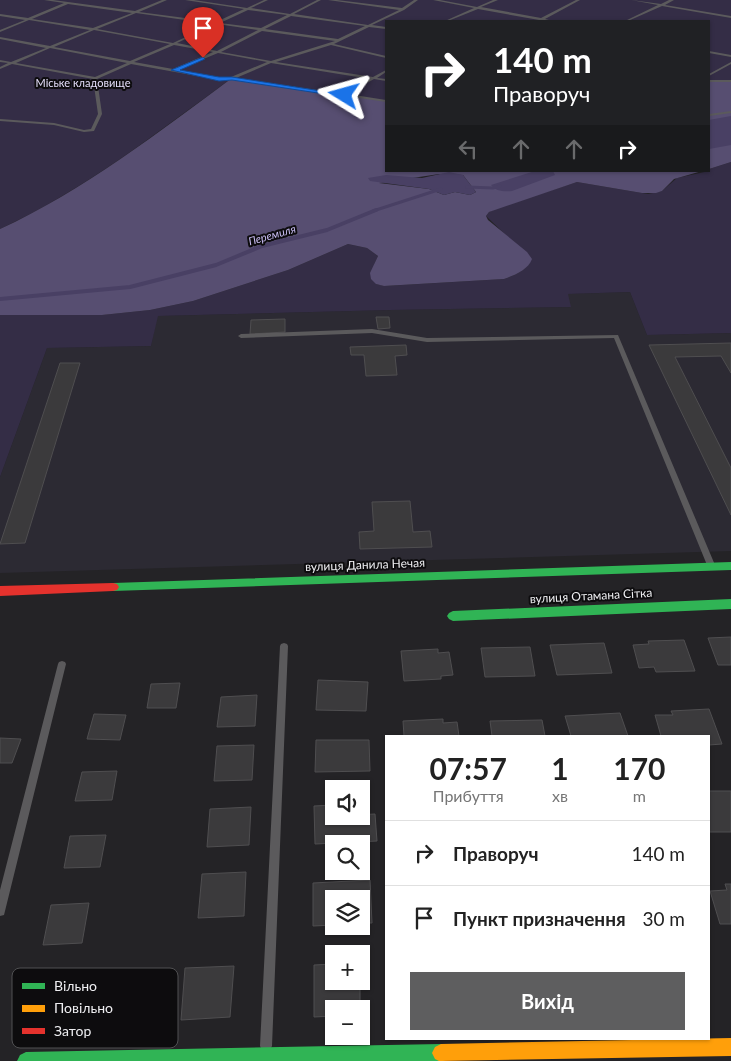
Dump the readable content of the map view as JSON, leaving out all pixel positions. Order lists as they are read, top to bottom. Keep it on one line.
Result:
{"streets":{"street":["вулиця Данила Нечая","вулиця Отамана Сітка"]},"water":["Перемиля"],"parks":["Міське кладовище"],"legend":["Вільно","Повільно","Затор"],"page":{"turn":["140 m","Праворуч"],"eta":["07:57","Прибуття","1","хв","170","m"],"map_buttons":["+","−"],"list":[{"name":"Праворуч","value":"140 m"},{"name":"Пункт призначення","value":"30 m"}],"buttons":"Вихід"}}
